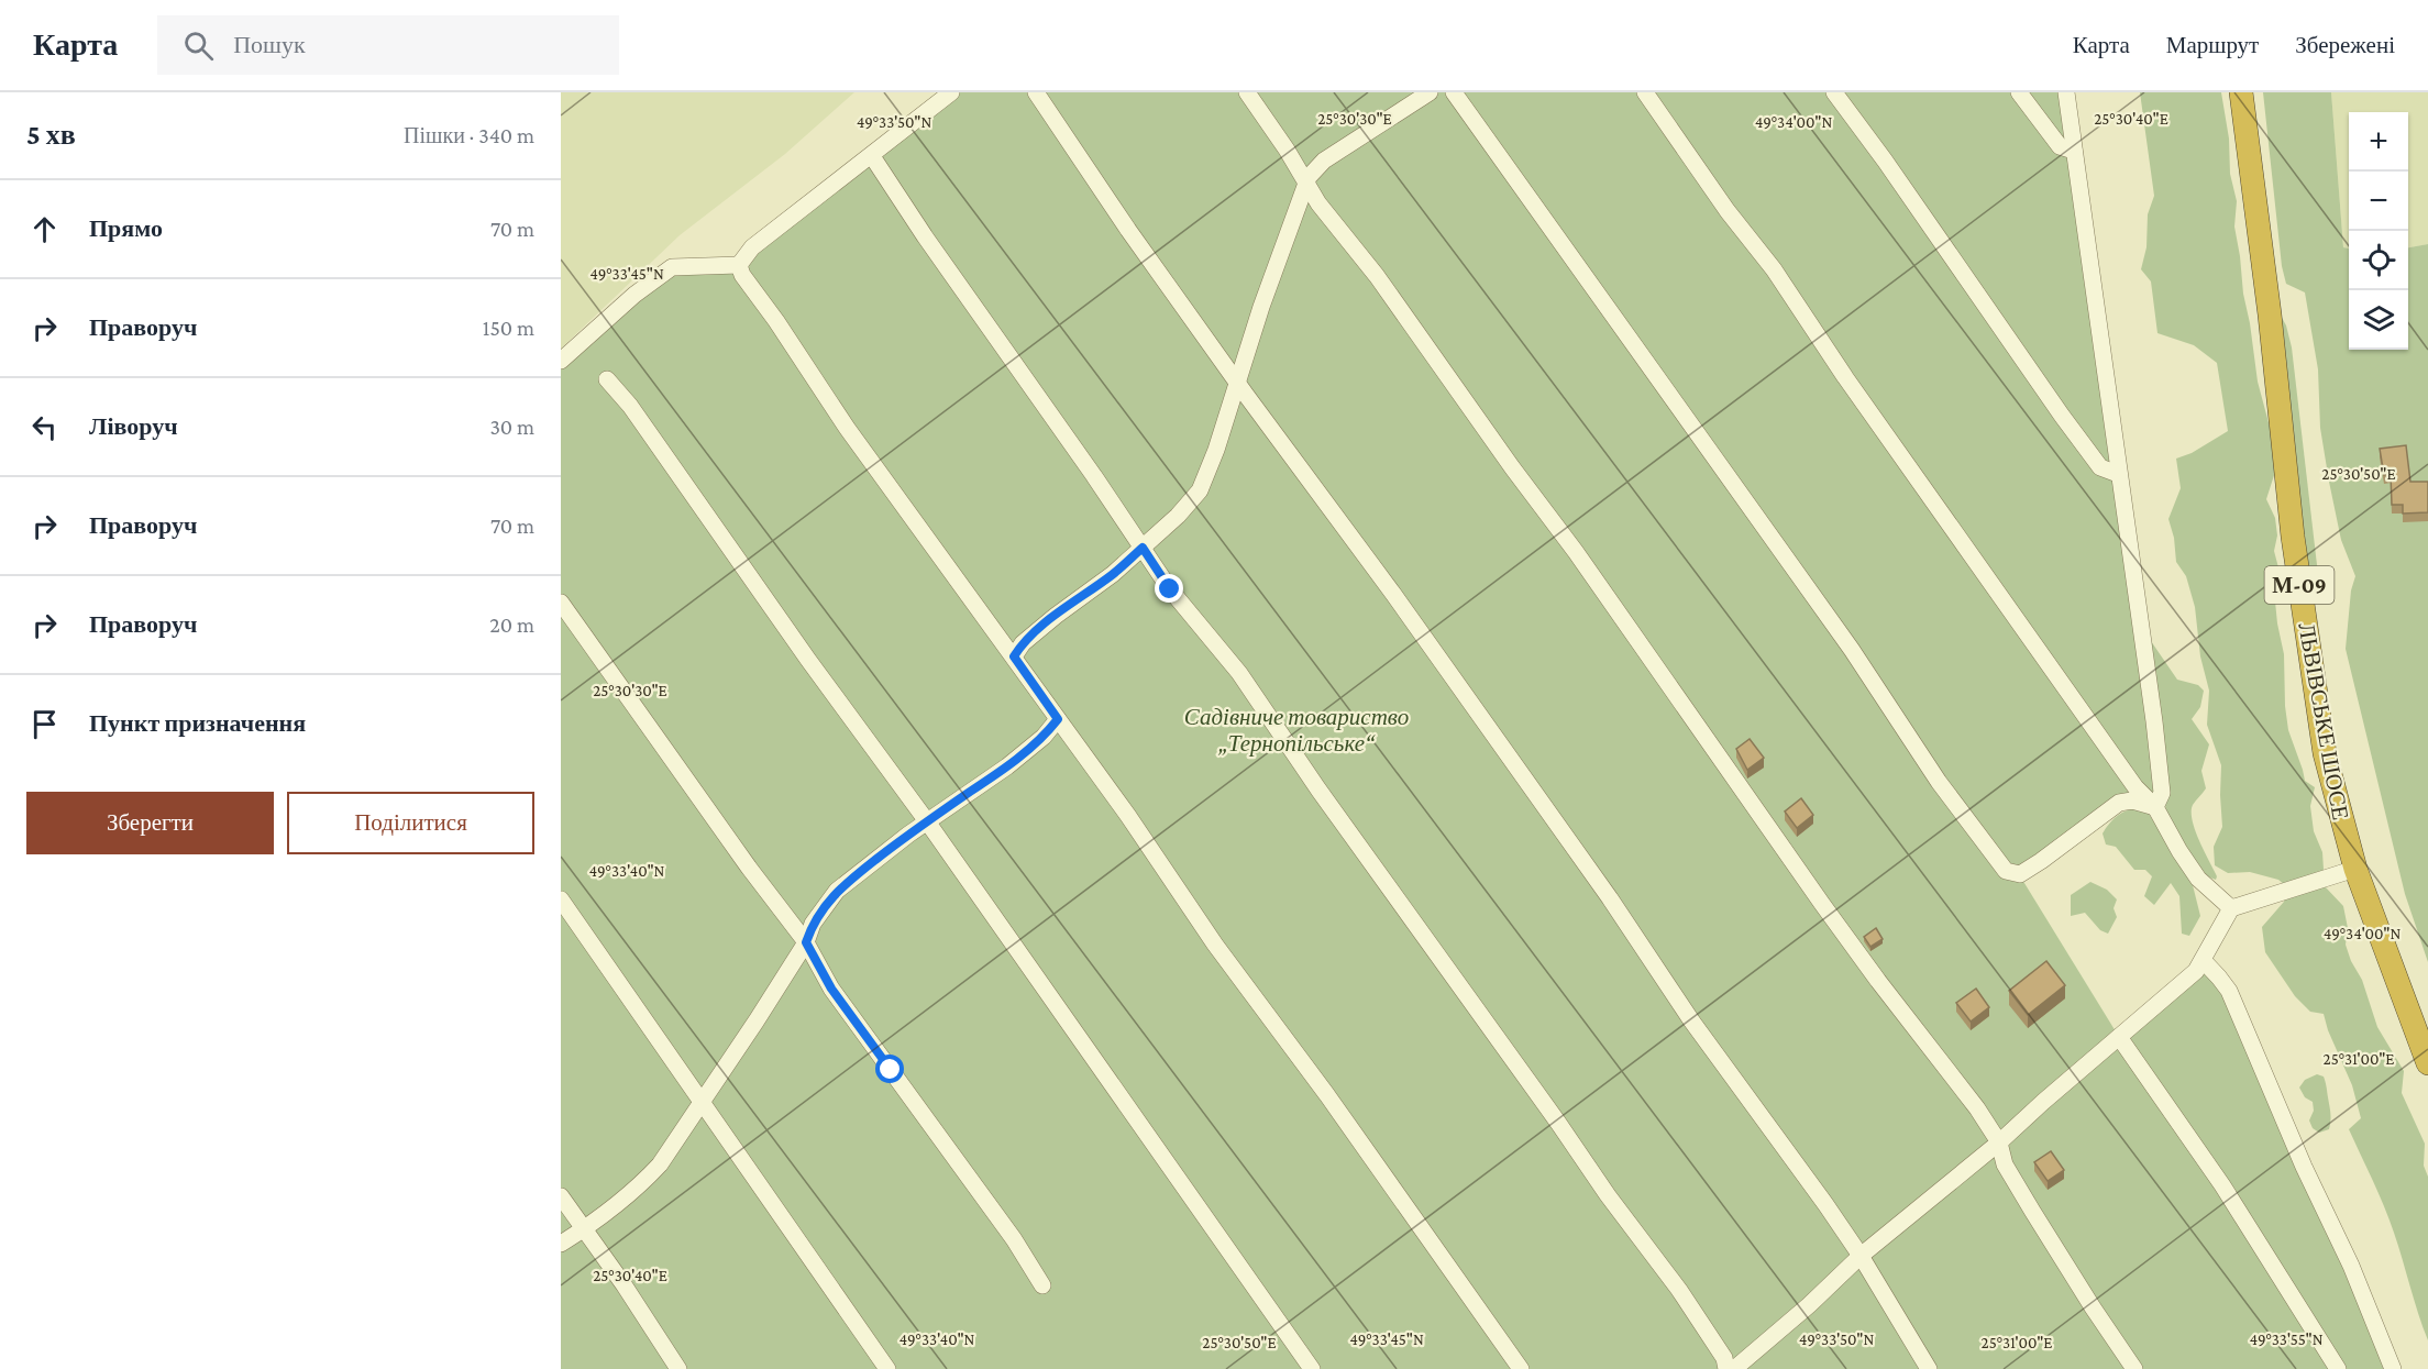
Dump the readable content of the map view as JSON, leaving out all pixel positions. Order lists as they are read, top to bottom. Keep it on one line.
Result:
{"streets":{"highway":["М-09","ЛЬВІВСЬКЕ ШОСЕ"]},"parks":["Садівниче товариство „Тернопільське“"],"page":{"header":"Карта","search":"Пошук","nav":["Карта","Маршрут","Збережені"],"heading":["5 хв","Пішки · 340 m"],"map_buttons":["+","−"],"list":[["Прямо","70 m"],["Праворуч","150 m"],["Ліворуч","30 m"],["Праворуч","70 m"],["Праворуч","20 m"],"Пункт призначення"],"buttons":["Зберегти","Поділитися"]},"coordinates":["25°30'30\"E","25°30'40\"E","49°33'50\"N","49°34'00\"N","49°33'45\"N","25°30'50\"E","49°33'40\"N","25°31'00\"E","49°33'55\"N"]}
